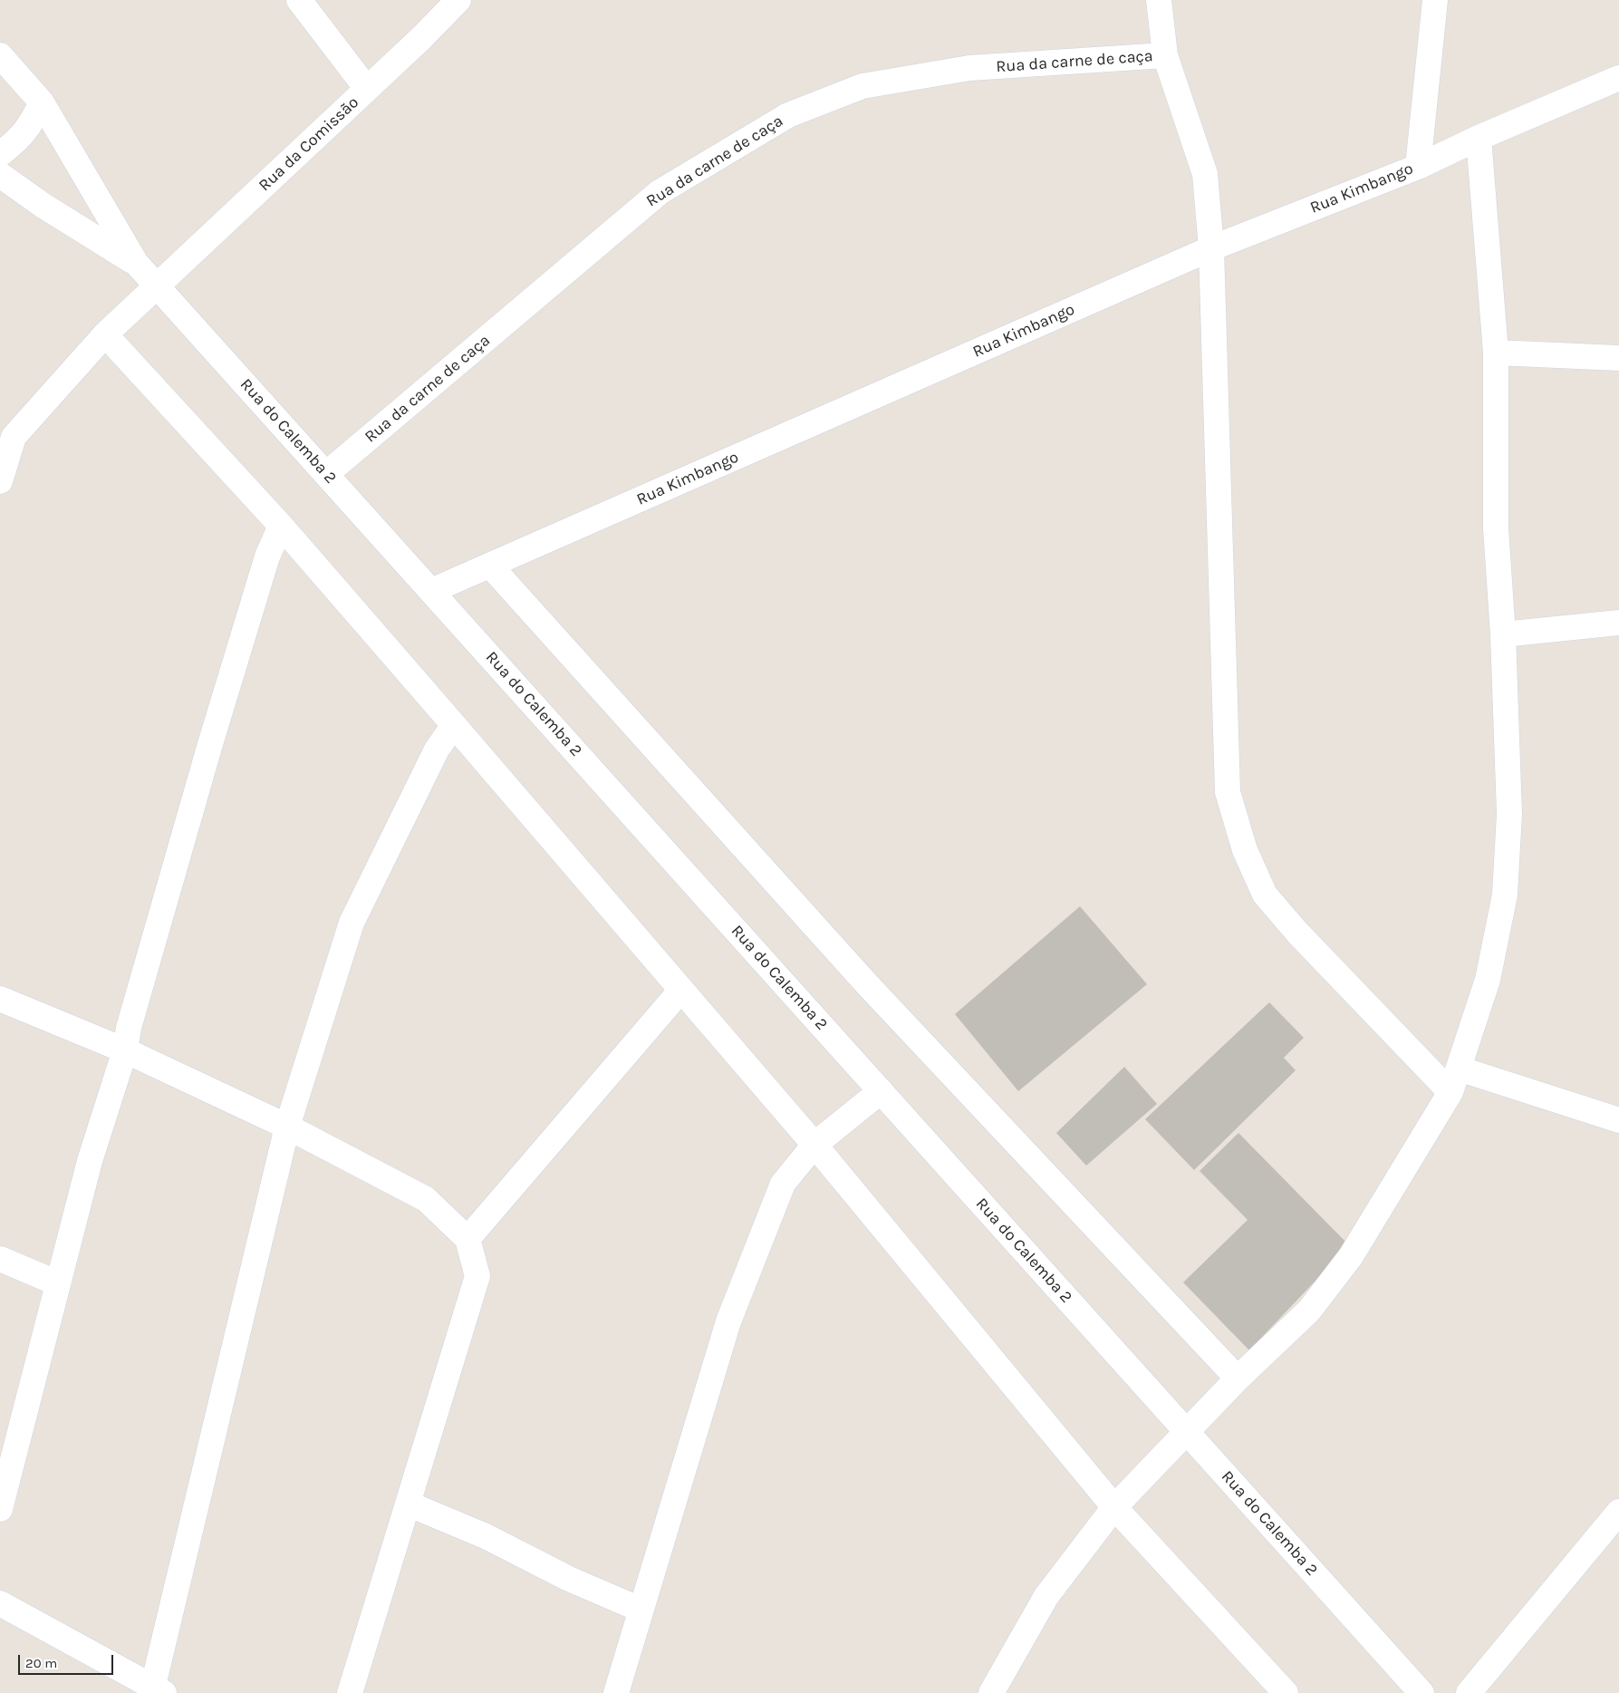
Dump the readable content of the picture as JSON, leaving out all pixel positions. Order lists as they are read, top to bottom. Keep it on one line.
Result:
{"streets":{"street":["Rua da carne de caça","Rua da Comissão","Rua Kimbango","Rua do Calemba 2"]},"crossings":[["Rua da carne de caça","Rua do Calemba 2"],["Rua da Comissão","Rua do Calemba 2"],["Rua Kimbango","Rua do Calemba 2"]],"scale_bar":"20 m"}
